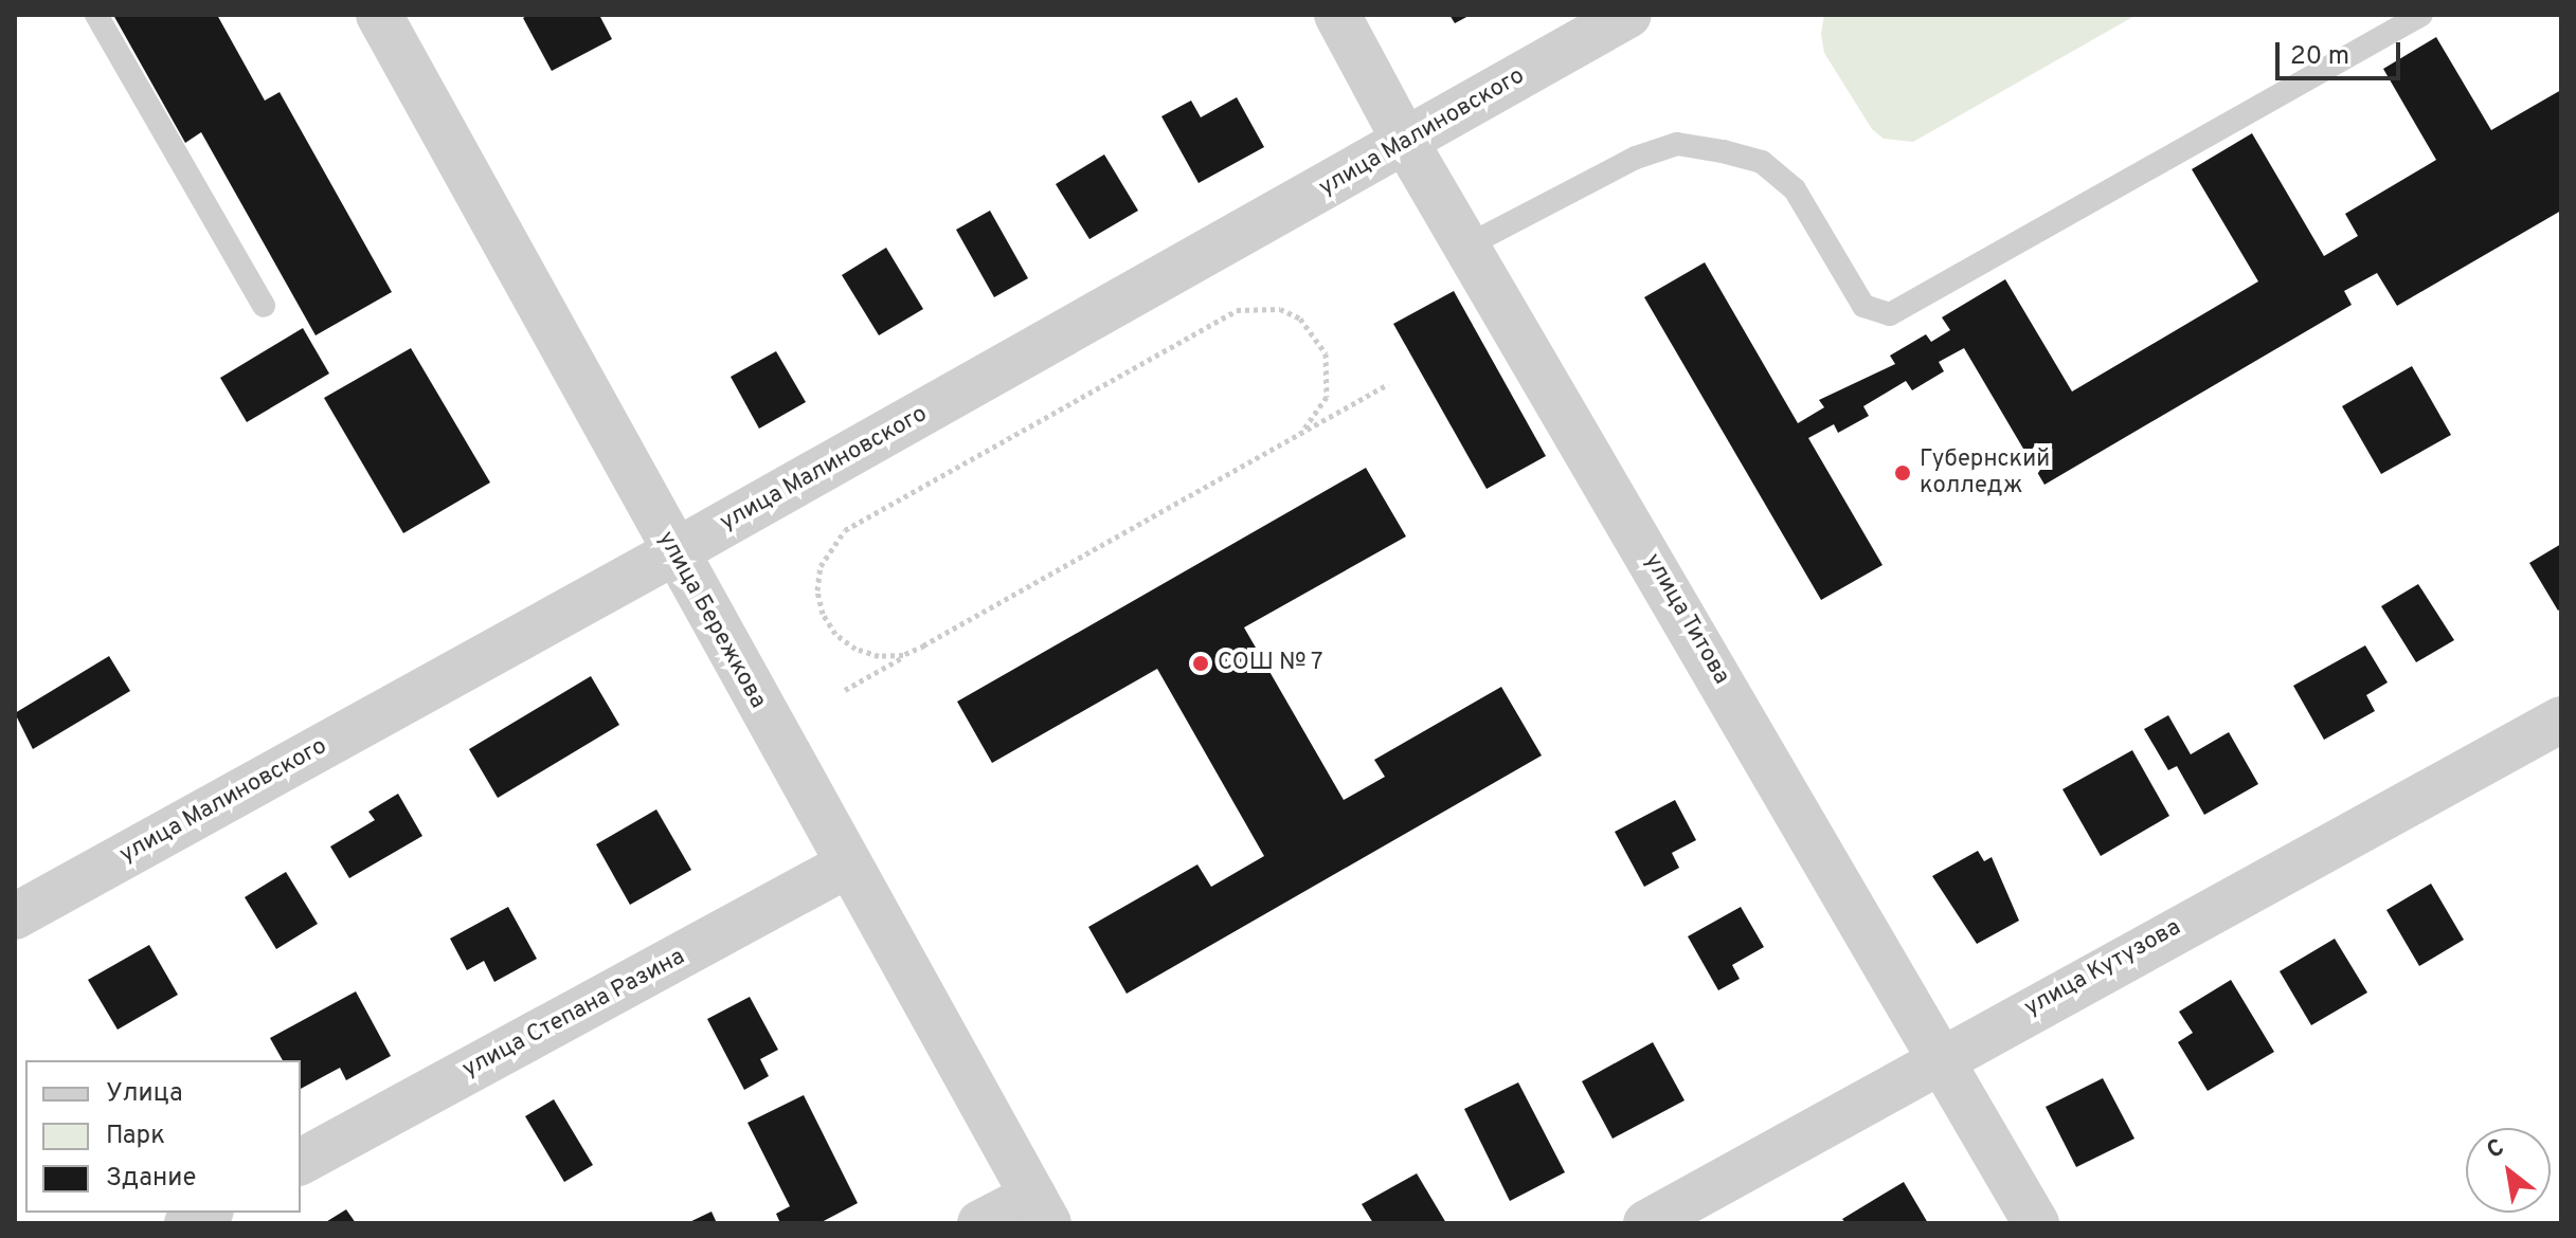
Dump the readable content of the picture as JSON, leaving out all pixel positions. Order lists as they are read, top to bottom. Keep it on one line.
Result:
{"streets":{"street":["улица Малиновского","улица Титова","улица Бережкова","улица Кутузова","улица Степана Разина"]},"crossings":[["улица Малиновского","улица Титова"],["улица Малиновского","улица Бережкова"],["улица Титова","улица Кутузова"],["улица Бережкова","улица Степана Разина"]],"places":["Губернский колледж","СОШ № 7"],"legend":["Улица","Парк","Здание"],"scale_bar":"20 m","north":"top left"}
